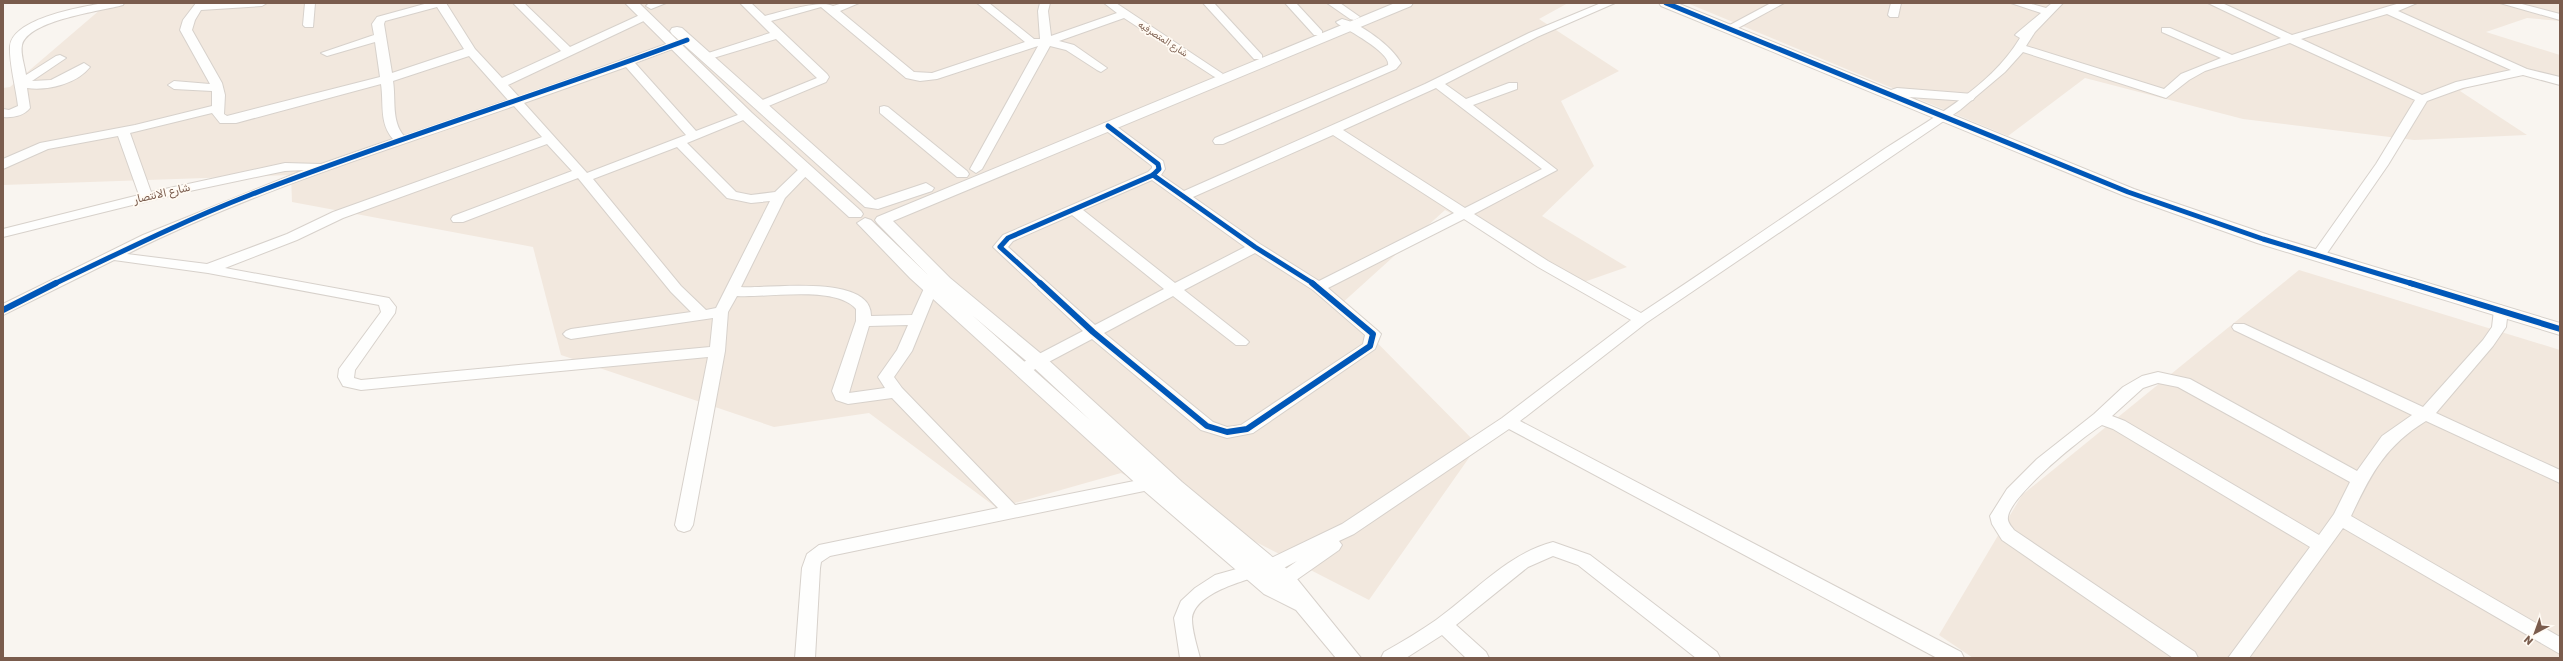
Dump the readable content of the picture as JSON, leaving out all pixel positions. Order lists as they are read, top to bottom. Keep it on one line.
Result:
{"streets":{"street":["شارع المتصرفيه","شارع الانتصار"]},"north":"bottom left"}
